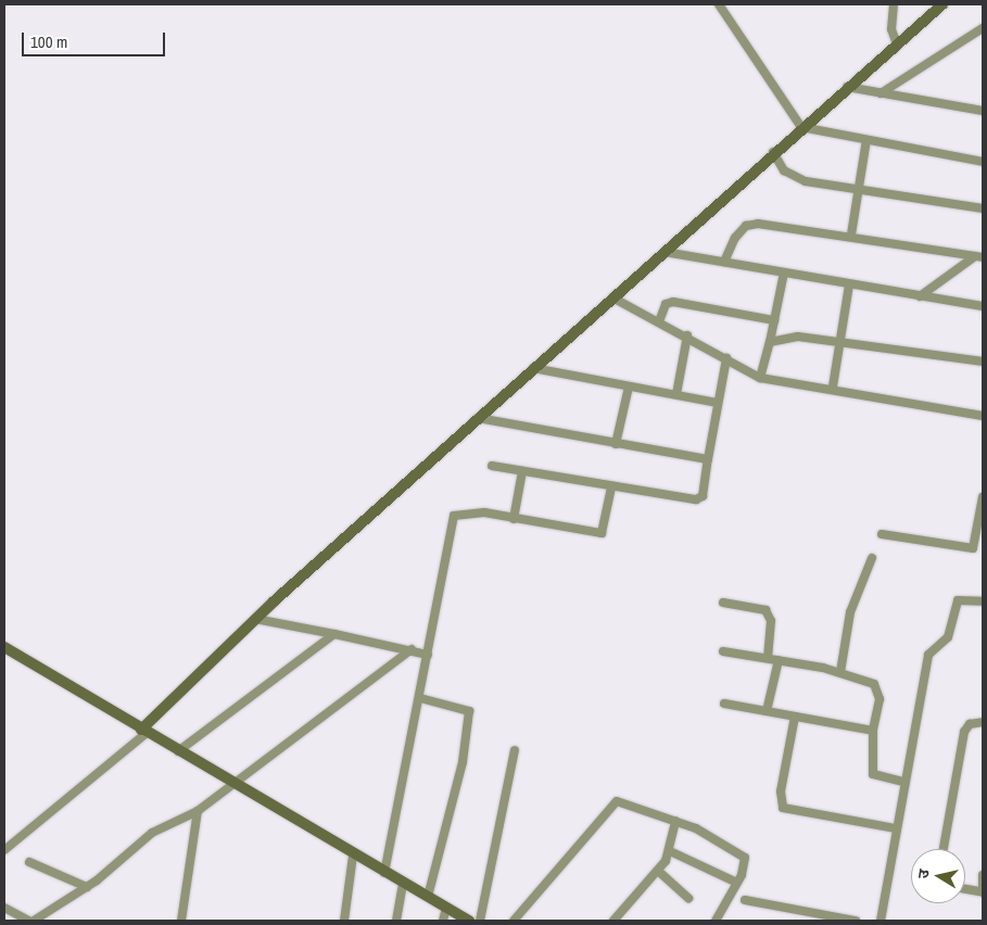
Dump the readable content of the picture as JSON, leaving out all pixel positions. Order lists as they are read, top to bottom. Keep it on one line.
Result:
{"scale_bar":"100 m","north":"left"}
